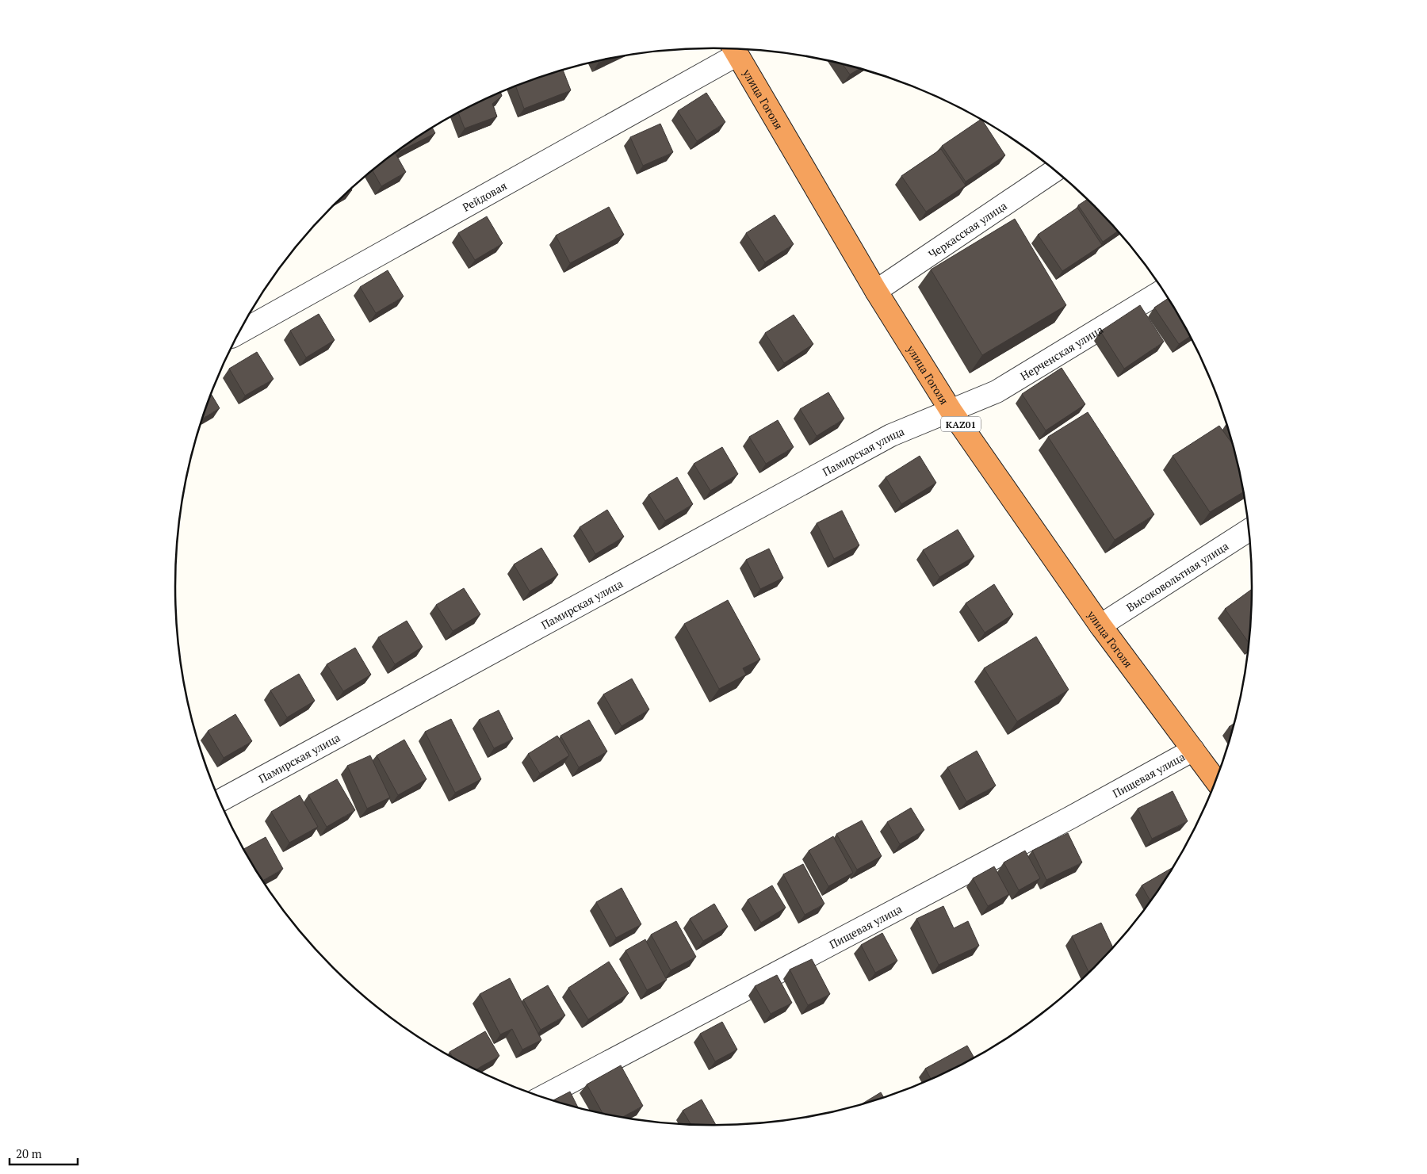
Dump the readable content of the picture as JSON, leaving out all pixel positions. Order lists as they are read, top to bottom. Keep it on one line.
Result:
{"streets":{"highway":["улица Гоголя","KАZ01"],"street":["Рейдовая","Черкасская улица","Нерченская улица","Памирская улица","Высоковольтная улица","Пищевая улица"]},"crossings":[["улица Гоголя","Рейдовая"],["улица Гоголя","Черкасская улица"],["улица Гоголя","Нерченская улица"],["улица Гоголя","Памирская улица"],["улица Гоголя","Высоковольтная улица"],["улица Гоголя","Пищевая улица"],["Нерченская улица","Памирская улица"]],"scale_bar":"20 m"}
